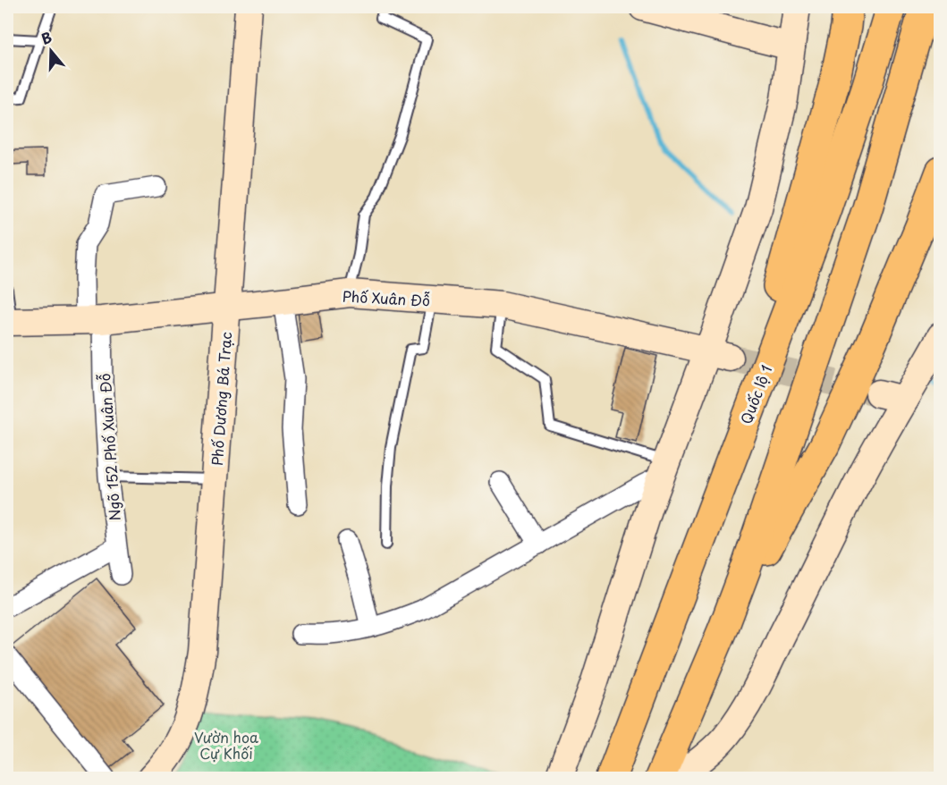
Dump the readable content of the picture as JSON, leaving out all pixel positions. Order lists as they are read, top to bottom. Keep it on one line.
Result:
{"streets":{"highway":["Quốc lộ 1"],"street":["Phố Xuân Đỗ","Phố Dương Bá Trạc","Ngõ 152 Phố Xuân Đỗ"]},"crossings":[["Phố Xuân Đỗ","Phố Dương Bá Trạc"],["Phố Xuân Đỗ","Ngõ 152 Phố Xuân Đỗ"]],"parks":["Vườn hoa Cự Khối"],"north":"top"}
